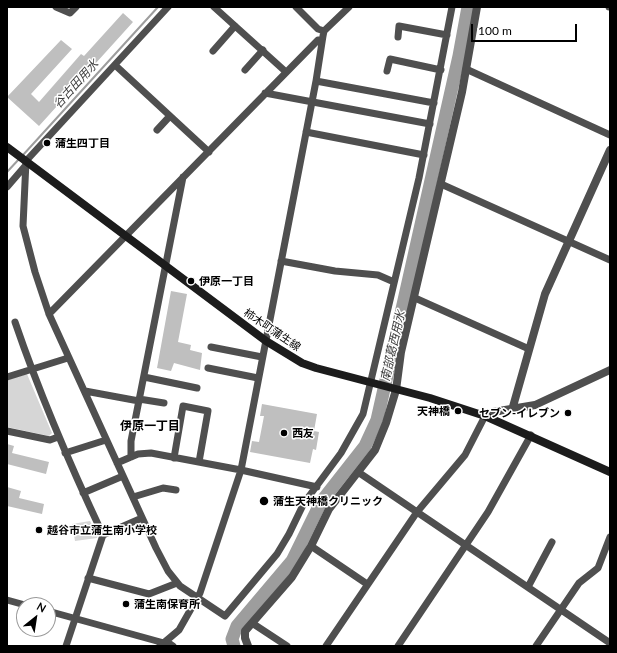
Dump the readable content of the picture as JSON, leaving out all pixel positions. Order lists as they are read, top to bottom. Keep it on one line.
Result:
{"streets":{"main road":["柿木町蒲生線"]},"districts":["伊原一丁目"],"water":["谷古田用水","南部葛西用水"],"places":["蒲生四丁目","伊原一丁目","天神橋","セブン-イレブン","西友","蒲生天神橋クリニック","越谷市立蒲生南小学校","蒲生南保育所"],"scale_bar":"100 m","north":"top right"}
